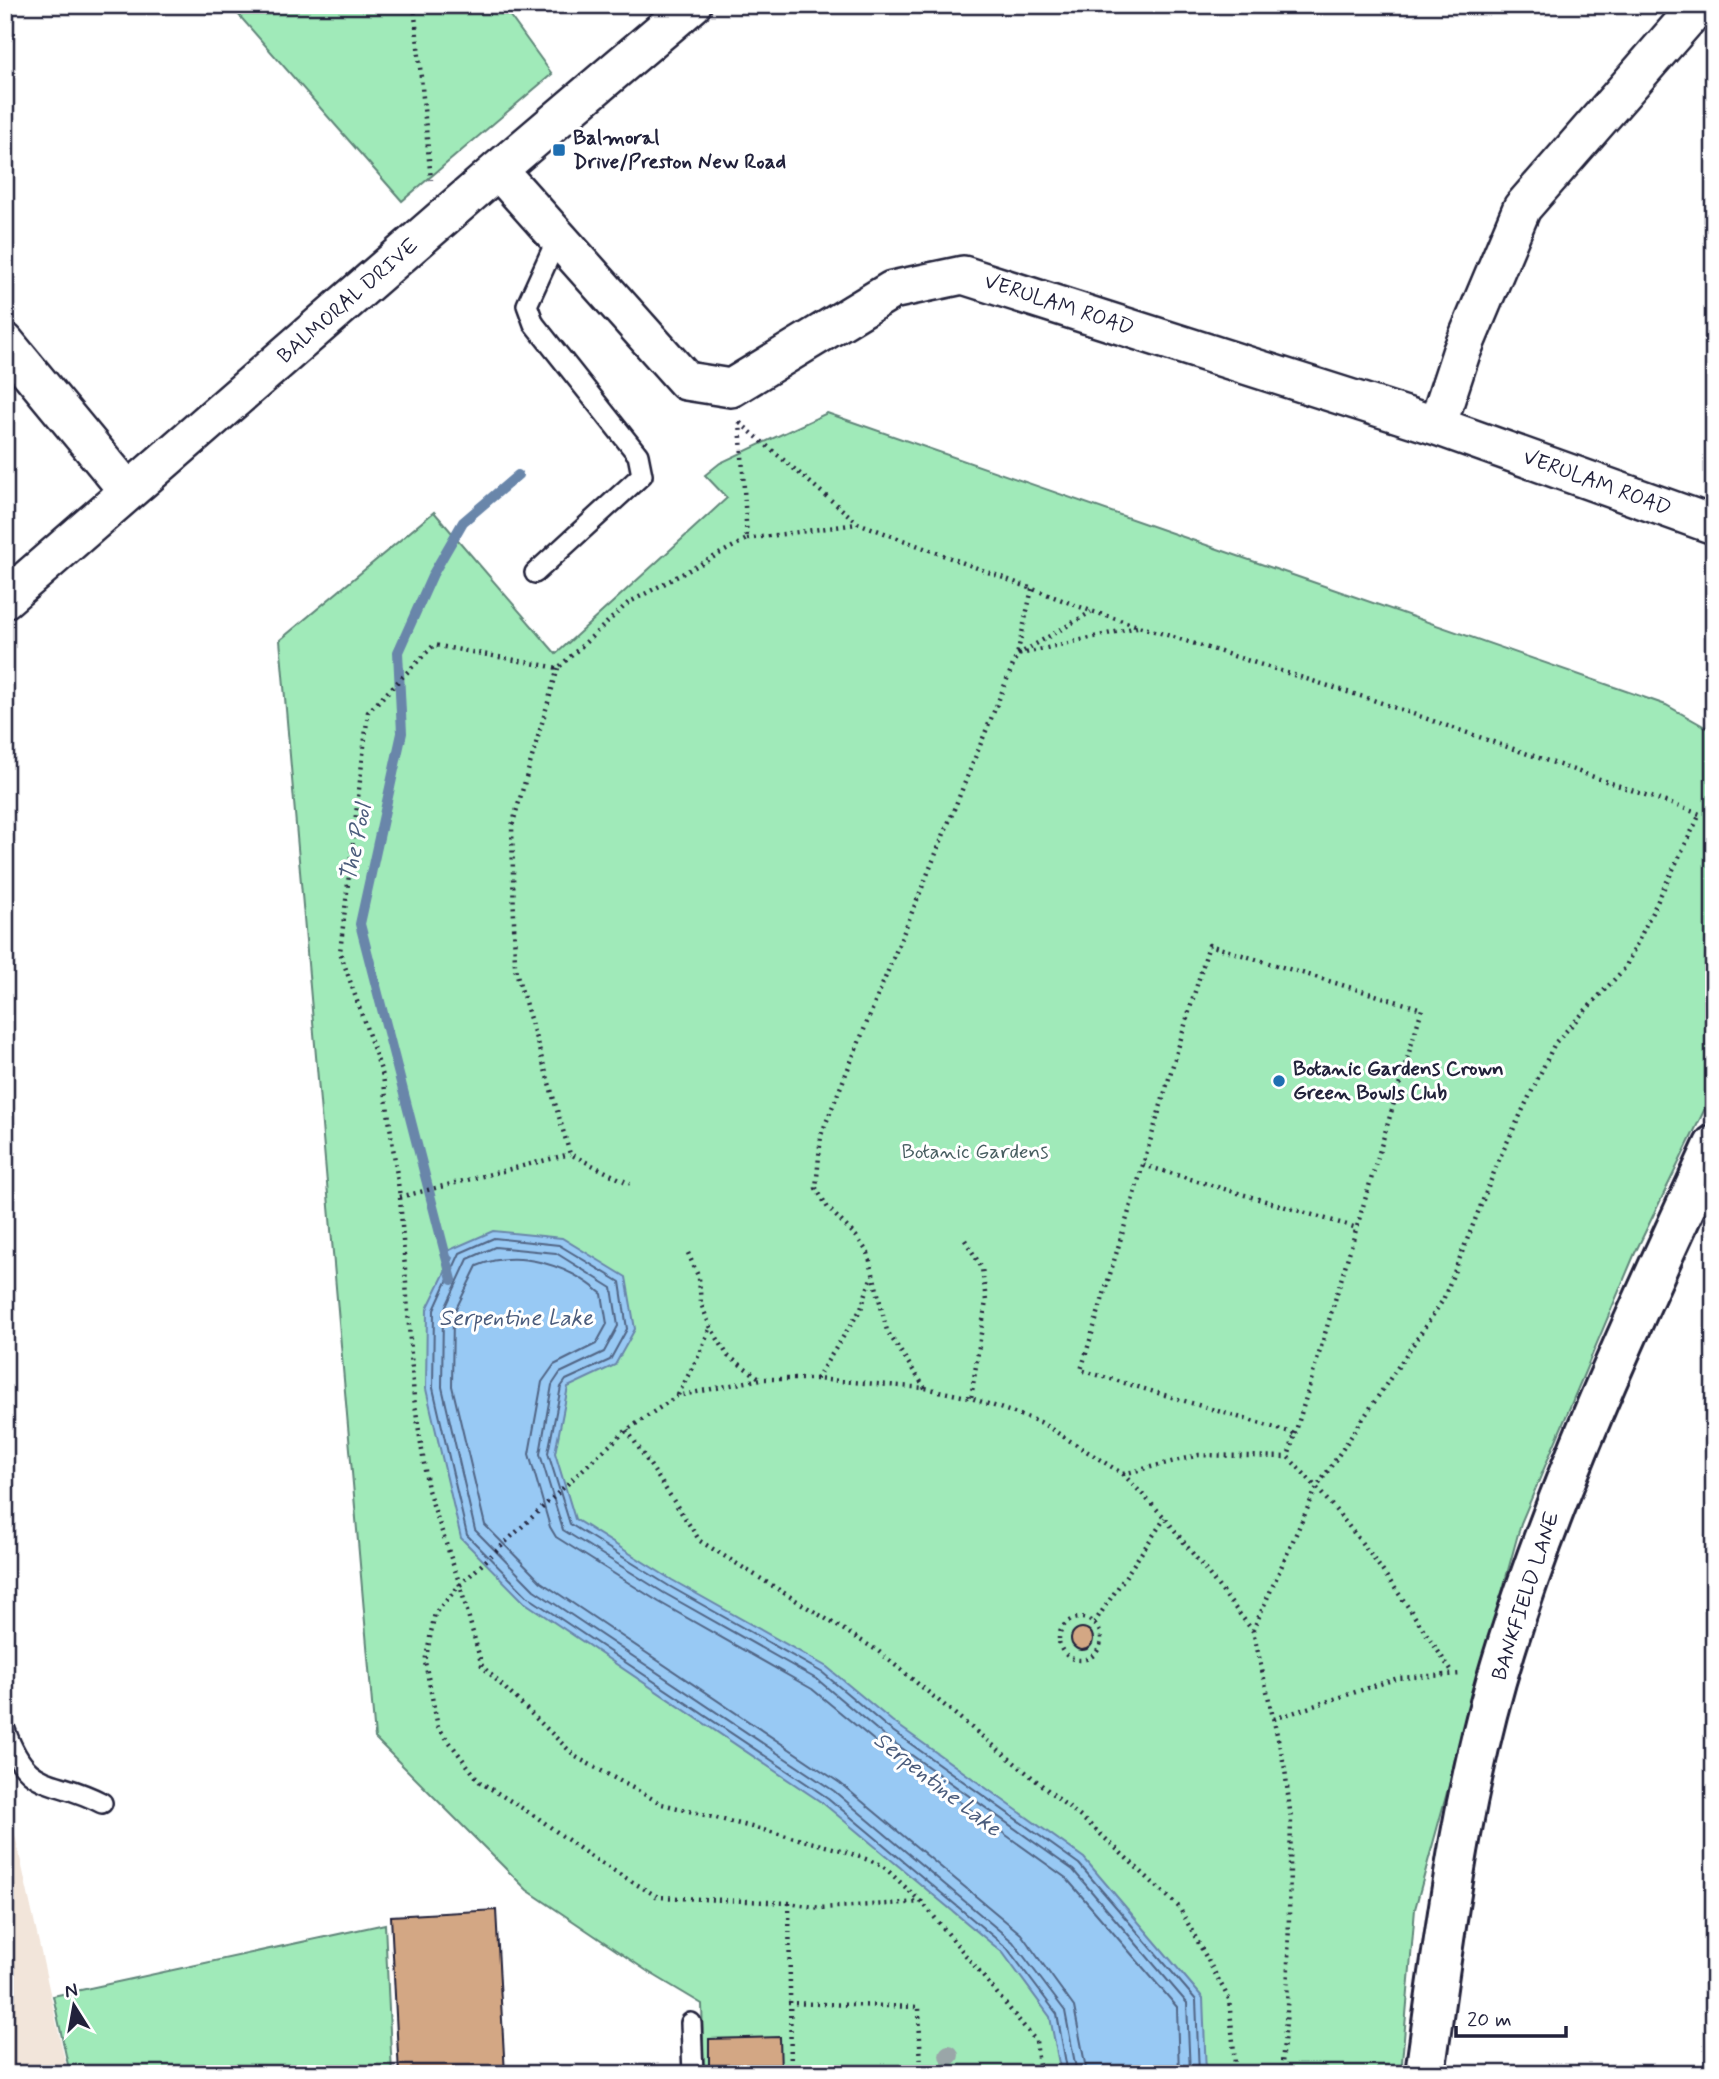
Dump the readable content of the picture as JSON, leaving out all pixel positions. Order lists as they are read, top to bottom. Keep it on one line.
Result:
{"streets":{"main road":["BANKFIELD LANE"],"street":["BALMORAL DRIVE","VERULAM ROAD"]},"water":["The Pool","Serpentine Lake"],"parks":["Botanic Gardens"],"places":{"transit":["Balmoral Drive/Preston New Road"],"other":["Botanic Gardens Crown Green Bowls Club"]},"scale_bar":"20 m","north":"top"}
